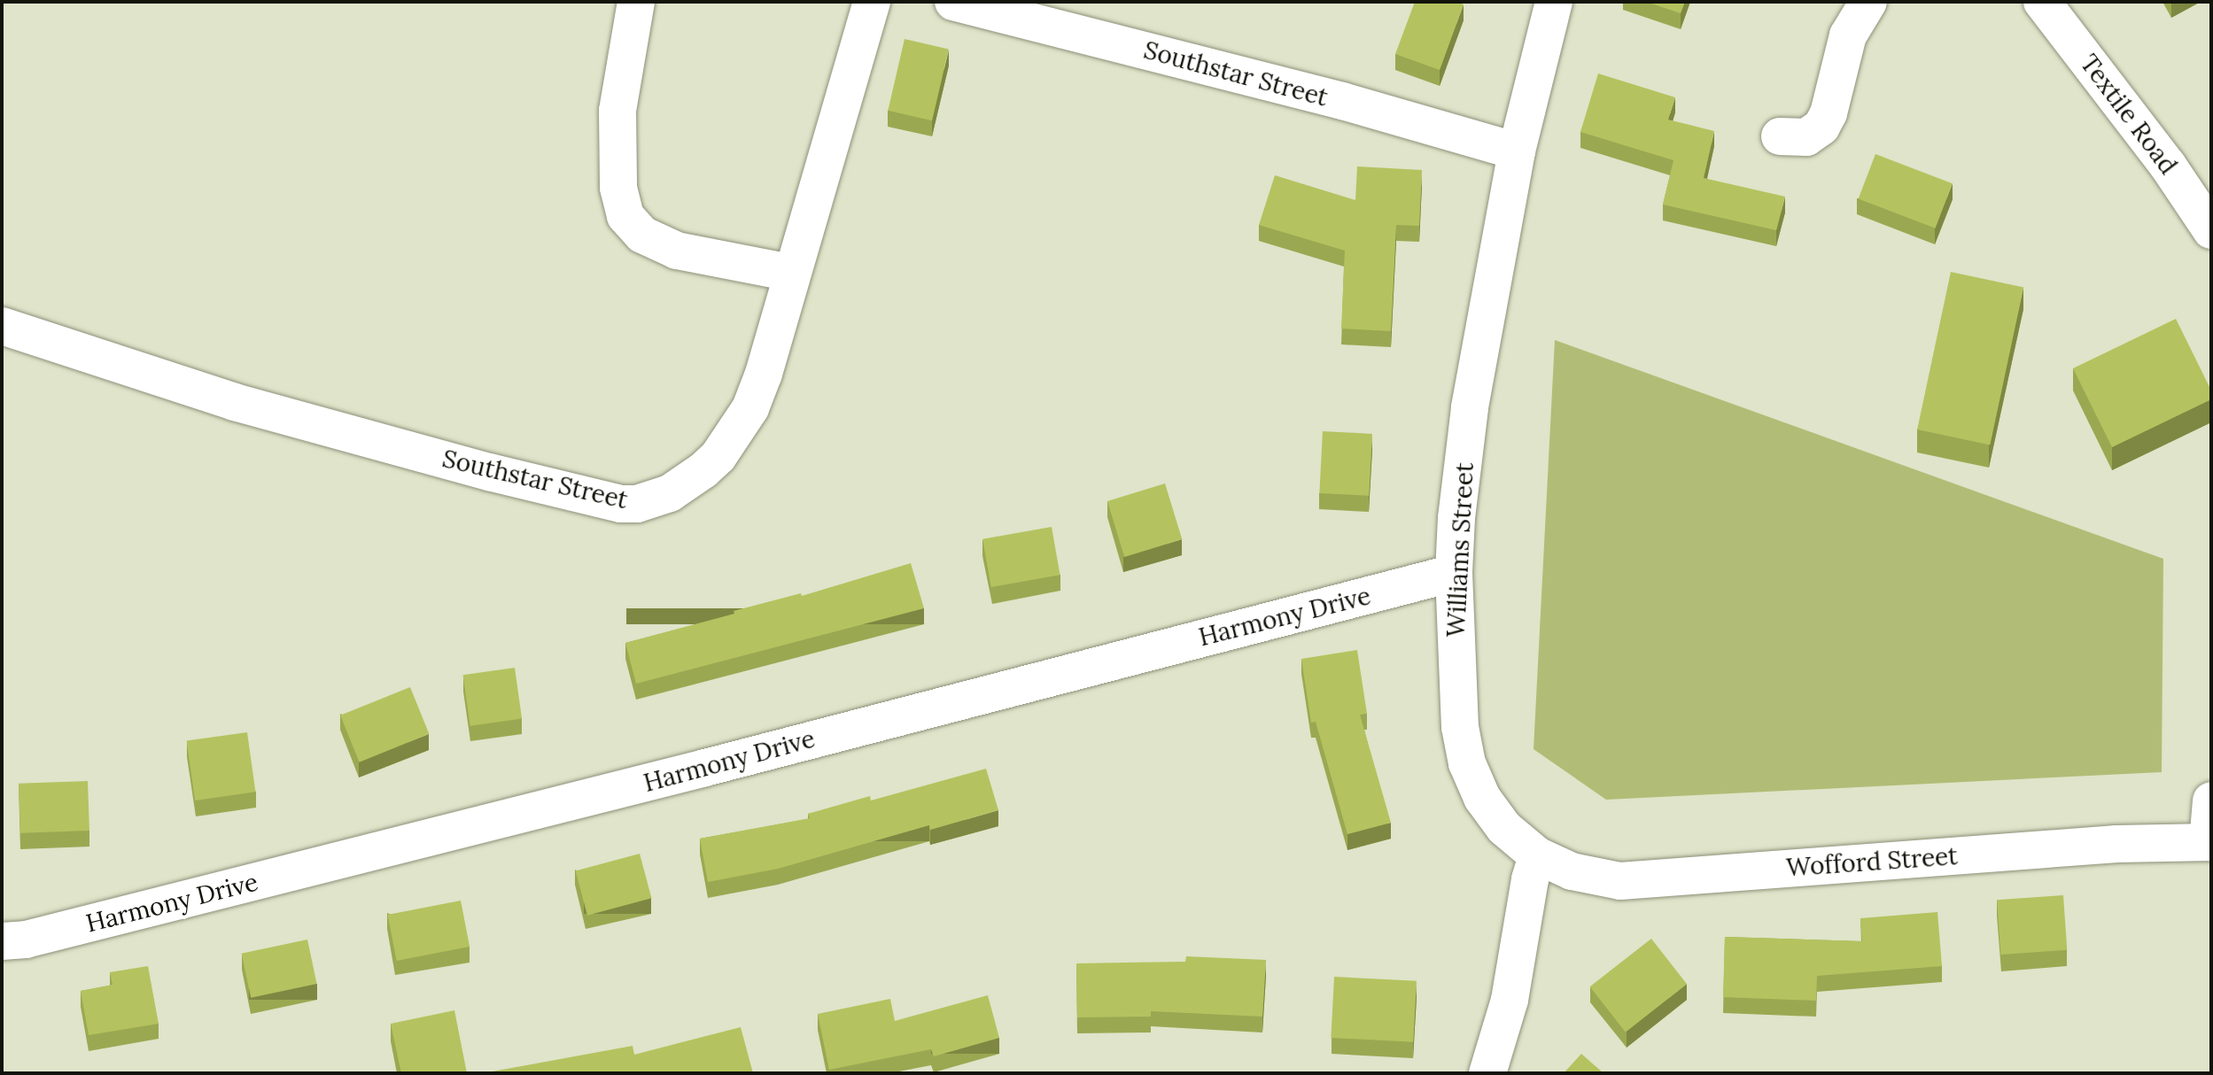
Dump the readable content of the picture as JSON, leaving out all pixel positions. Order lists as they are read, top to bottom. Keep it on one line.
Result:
{"streets":{"street":["Southstar Street","Textile Road","Williams Street","Harmony Drive","Wofford Street"]},"crossings":[["Southstar Street","Williams Street"],["Williams Street","Harmony Drive"],["Williams Street","Wofford Street"]]}
